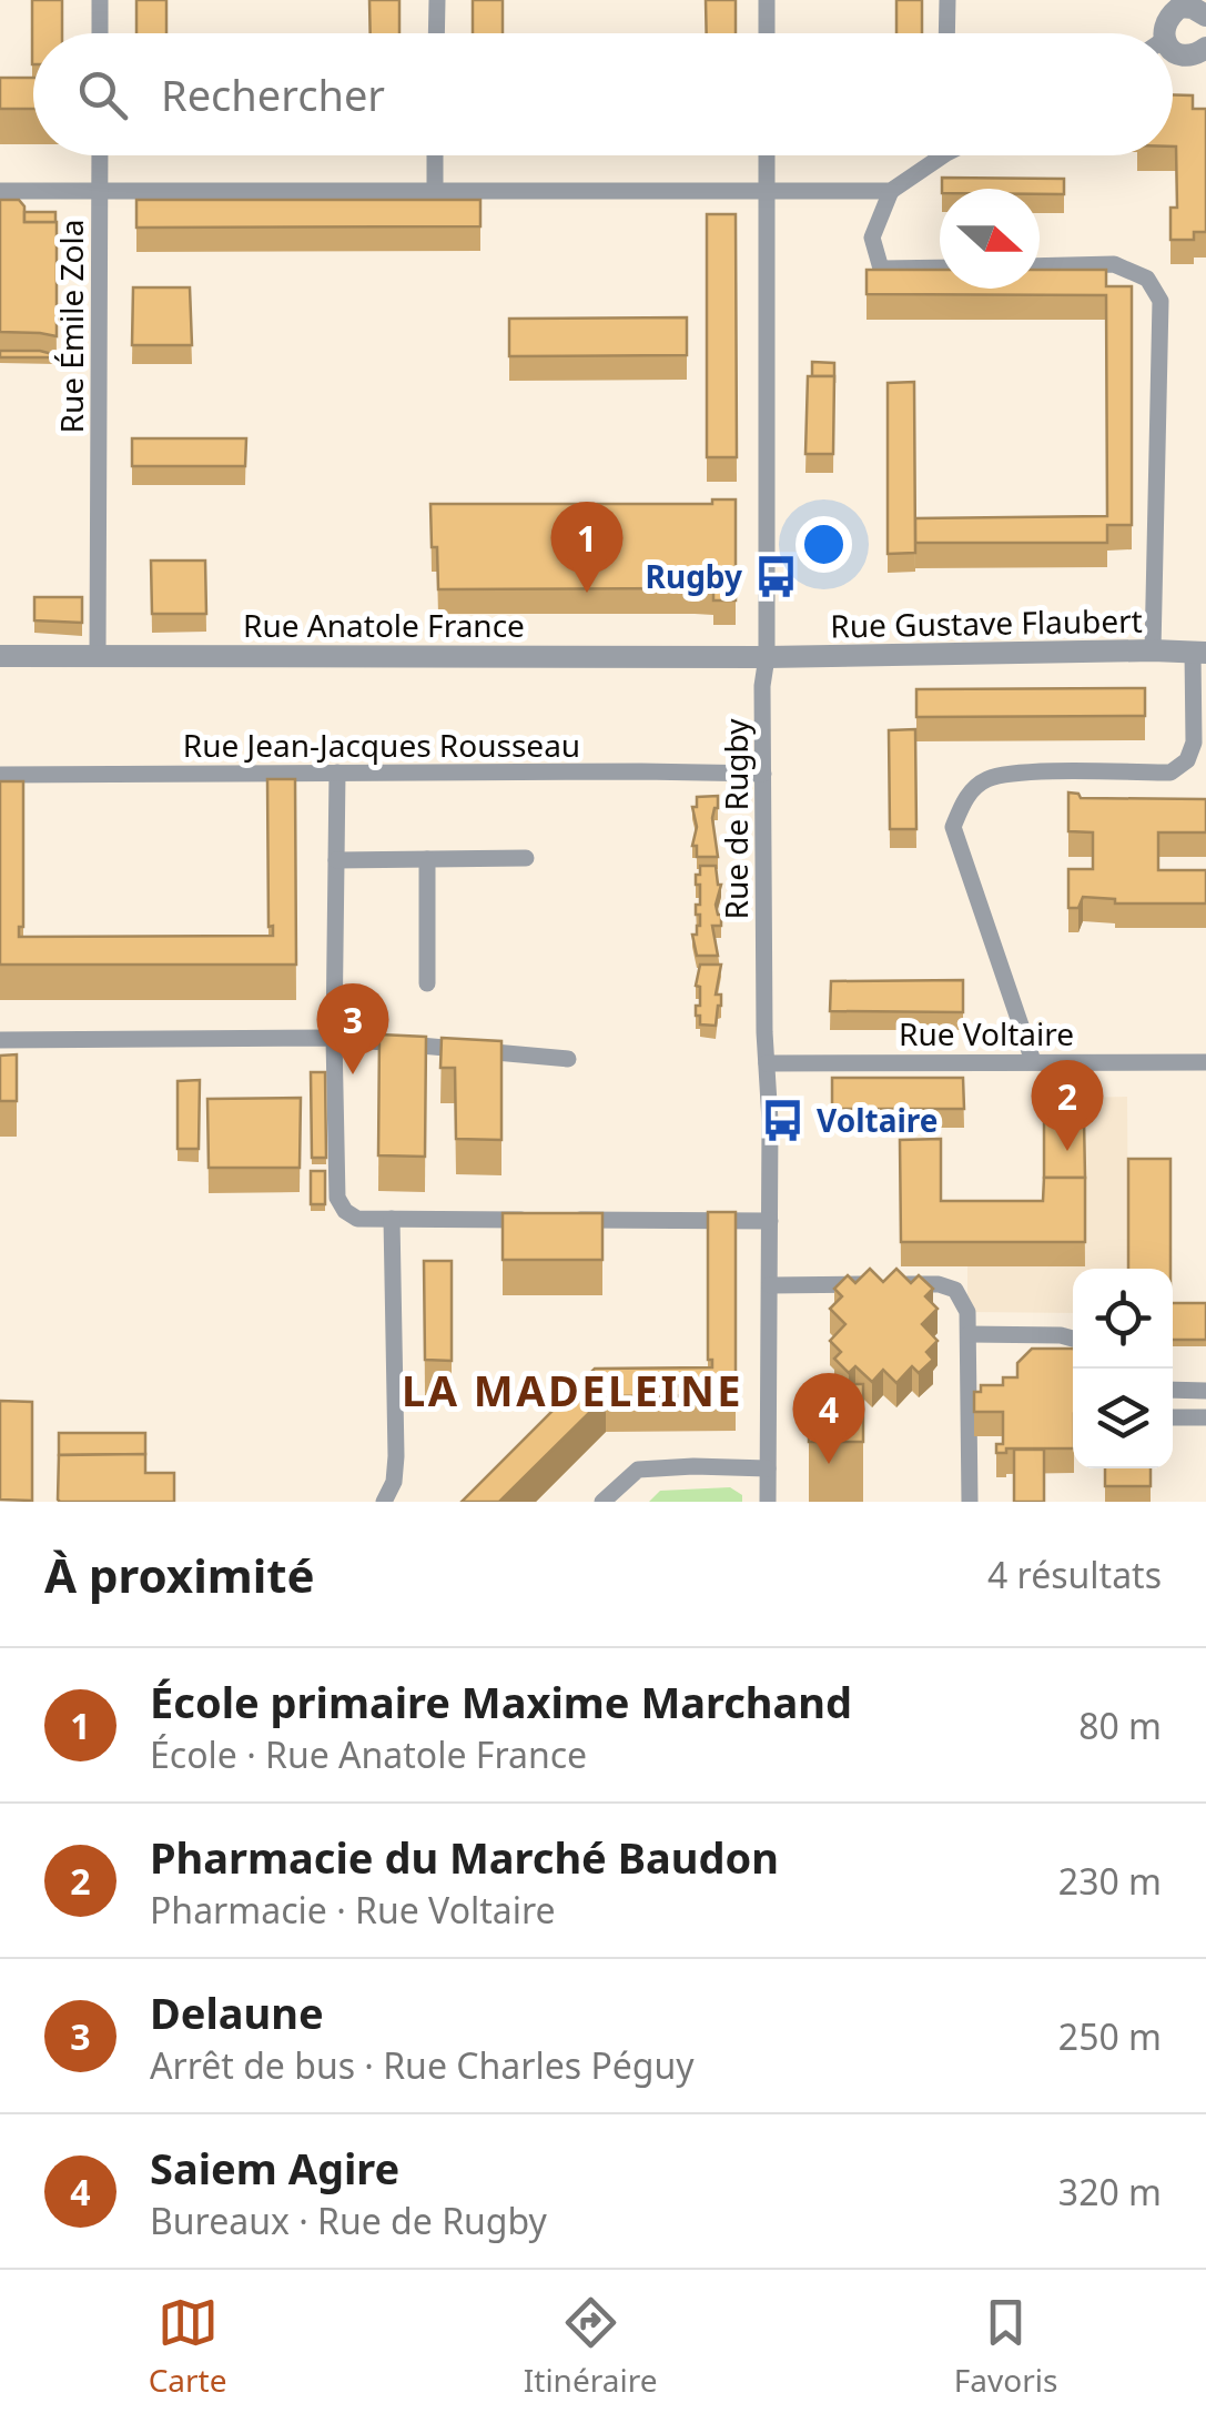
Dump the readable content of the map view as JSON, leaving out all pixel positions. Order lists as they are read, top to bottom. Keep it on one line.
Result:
{"streets":{"street":["Rue Émile Zola","Rue Gustave Flaubert","Rue Anatole France","Rue Jean-Jacques Rousseau","Rue de Rugby","Rue Voltaire"]},"crossings":[["Rue Émile Zola","Rue Anatole France"],["Rue Gustave Flaubert","Rue Anatole France"],["Rue Gustave Flaubert","Rue de Rugby"],["Rue Anatole France","Rue de Rugby"],["Rue Jean-Jacques Rousseau","Rue de Rugby"],["Rue de Rugby","Rue Voltaire"]],"districts":["LA MADELEINE"],"places":{"bus stop":["Rugby","Voltaire"]},"north":"right","page":{"search":"Rechercher","pins":["1","3","2","4"],"heading":["À proximité","4 résultats"],"list":[{"mark":"1","name":"École primaire Maxime Marchand","note":"École · Rue Anatole France","value":"80 m"},{"mark":"2","name":"Pharmacie du Marché Baudon","note":"Pharmacie · Rue Voltaire","value":"230 m"},{"mark":"3","name":"Delaune","note":"Arrêt de bus · Rue Charles Péguy","value":"250 m"},{"mark":"4","name":"Saiem Agire","note":"Bureaux · Rue de Rugby","value":"320 m"}],"nav":["Carte","Itinéraire","Favoris"]}}
